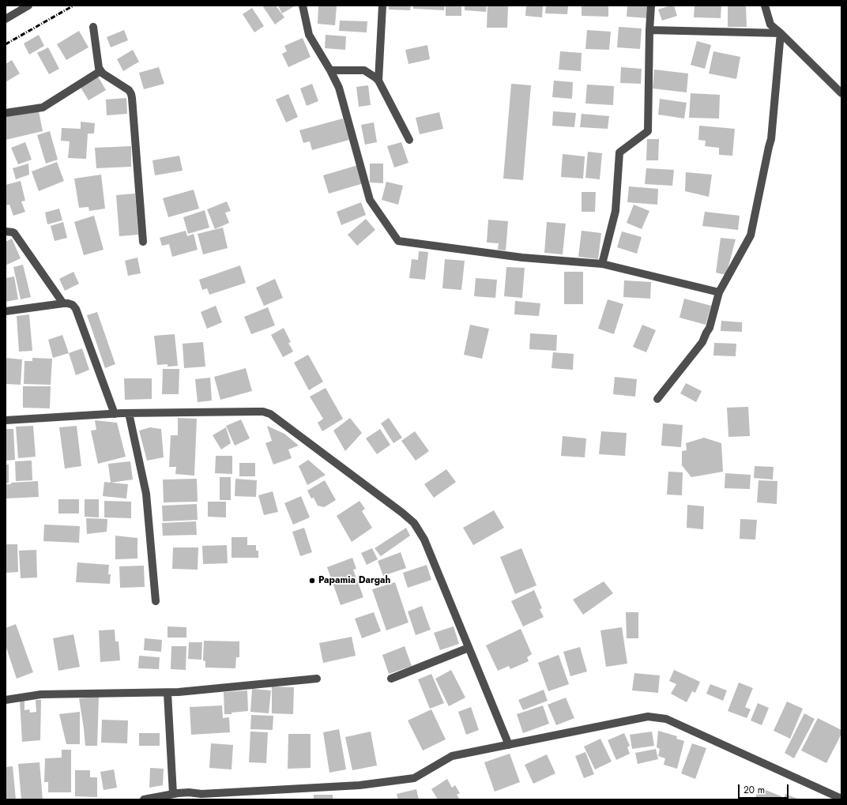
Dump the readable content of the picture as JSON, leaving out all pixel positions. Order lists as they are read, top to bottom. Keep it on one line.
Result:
{"places":["Papamia Dargah"],"scale_bar":"20 m"}
